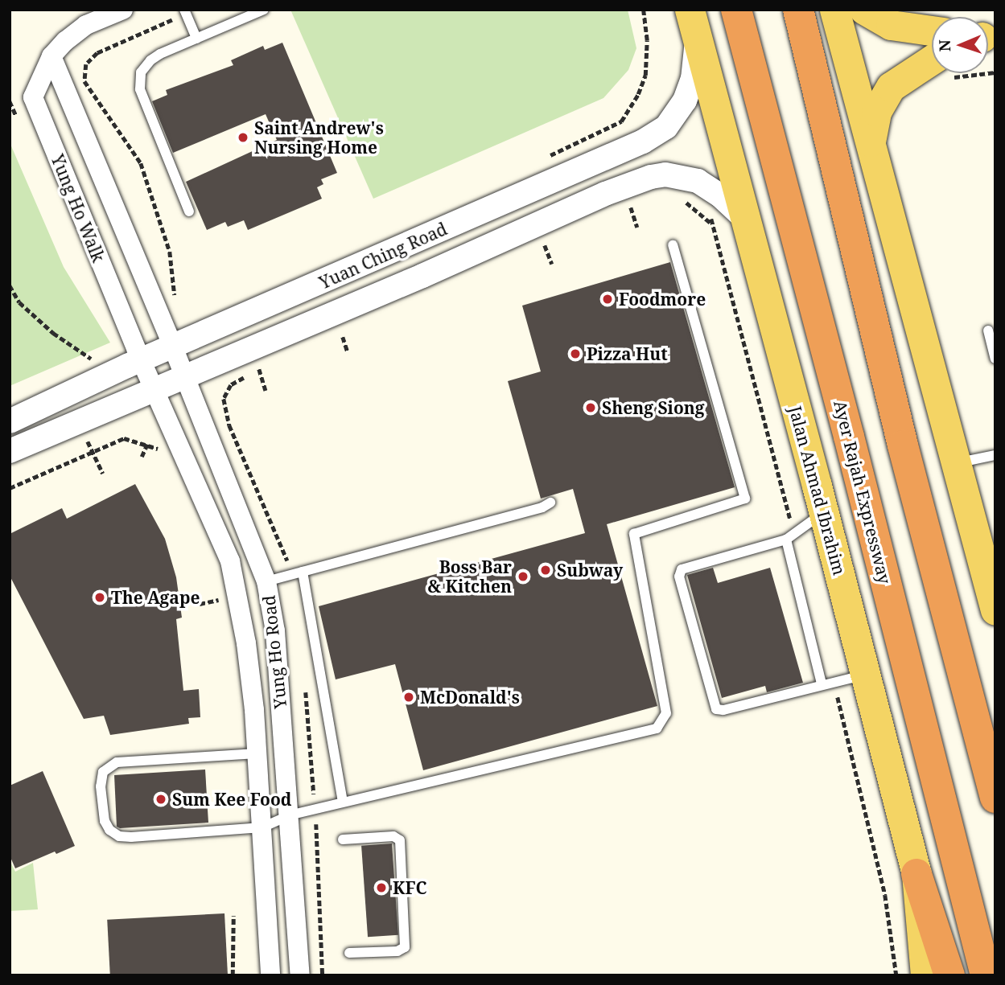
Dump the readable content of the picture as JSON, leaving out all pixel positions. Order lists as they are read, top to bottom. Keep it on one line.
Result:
{"streets":{"highway":["Ayer Rajah Expressway"],"main road":["Jalan Ahmad Ibrahim"],"street":["Yung Ho Walk","Yuan Ching Road","Yung Ho Road"]},"crossings":[["Yung Ho Walk","Yuan Ching Road"],["Yung Ho Walk","Yung Ho Road"],["Yuan Ching Road","Jalan Ahmad Ibrahim"],["Yuan Ching Road","Yung Ho Road"]],"places":["Saint Andrew's Nursing Home","Foodmore","Pizza Hut","Sheng Siong","Subway","Boss Bar & Kitchen","The Agape","McDonald's","Sum Kee Food","KFC"],"north":"left"}
